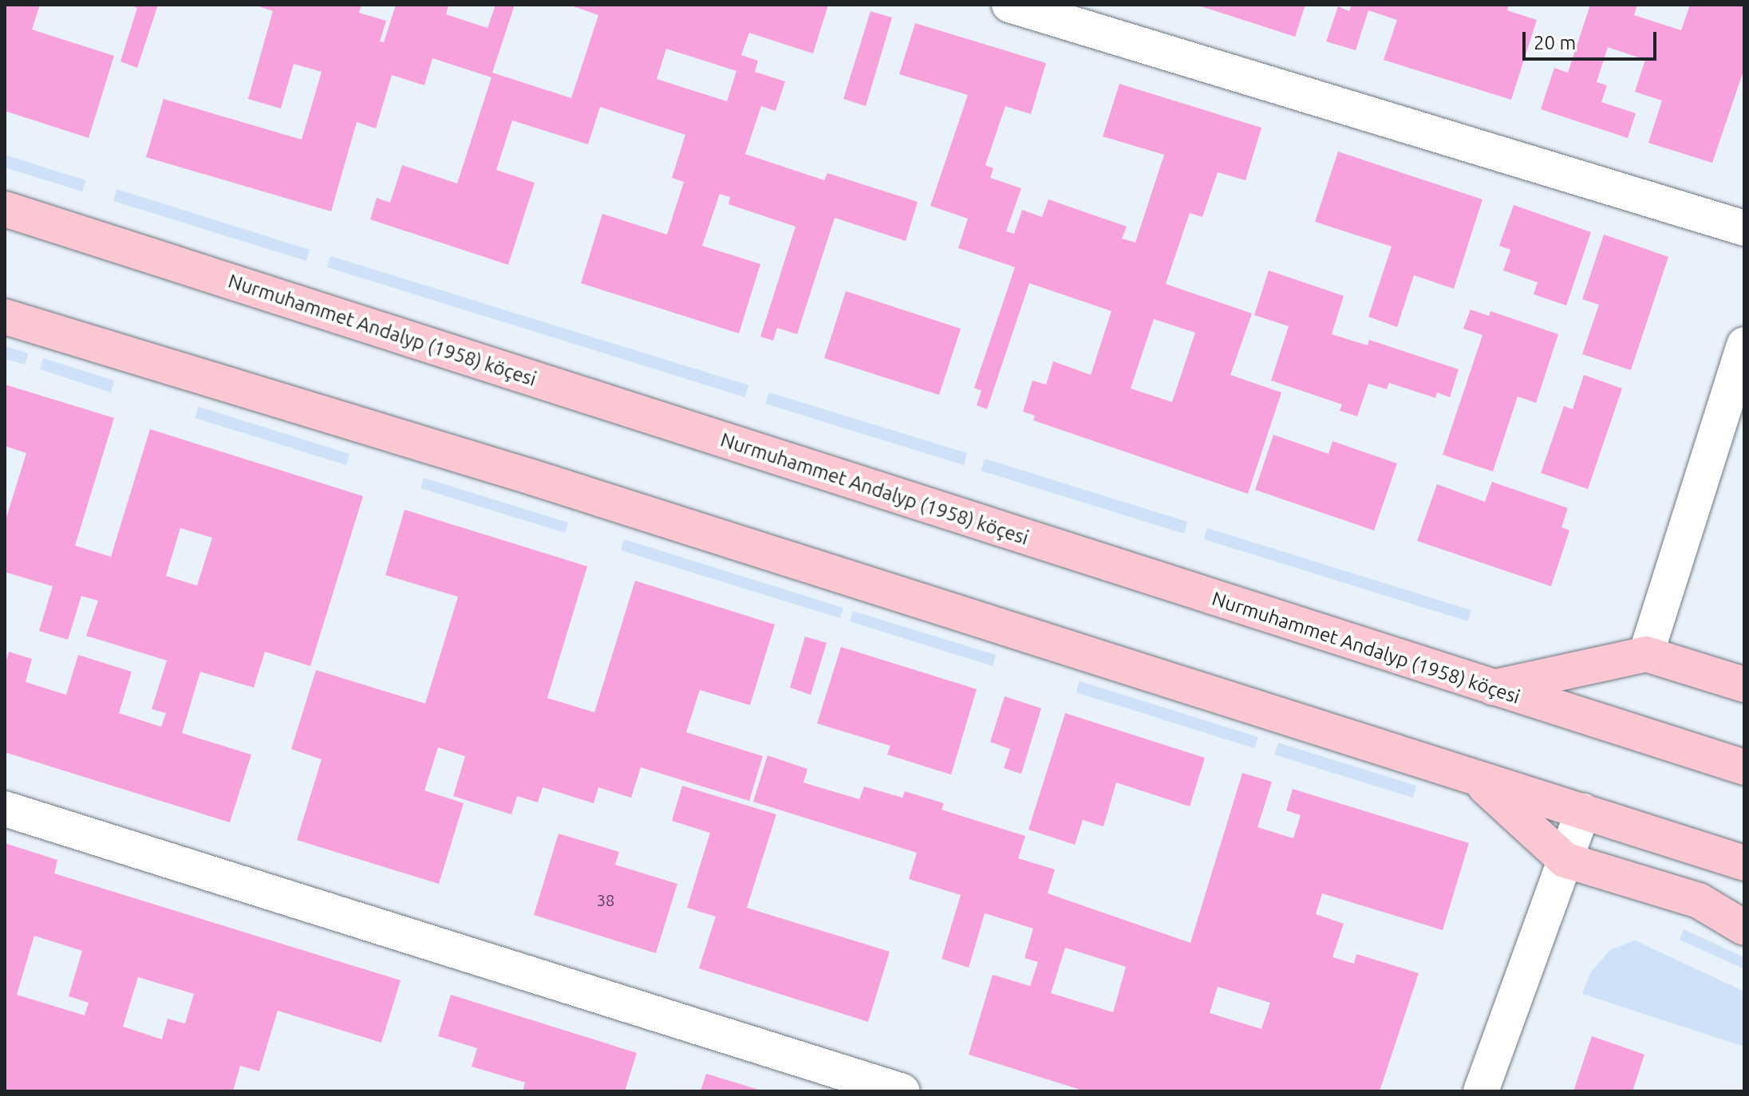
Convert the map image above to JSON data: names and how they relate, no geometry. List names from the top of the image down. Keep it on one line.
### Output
{"streets":{"main road":["Nurmuhammet Andalyp (1958) köçesi"]},"house_numbers":["38"],"scale_bar":"20 m"}
